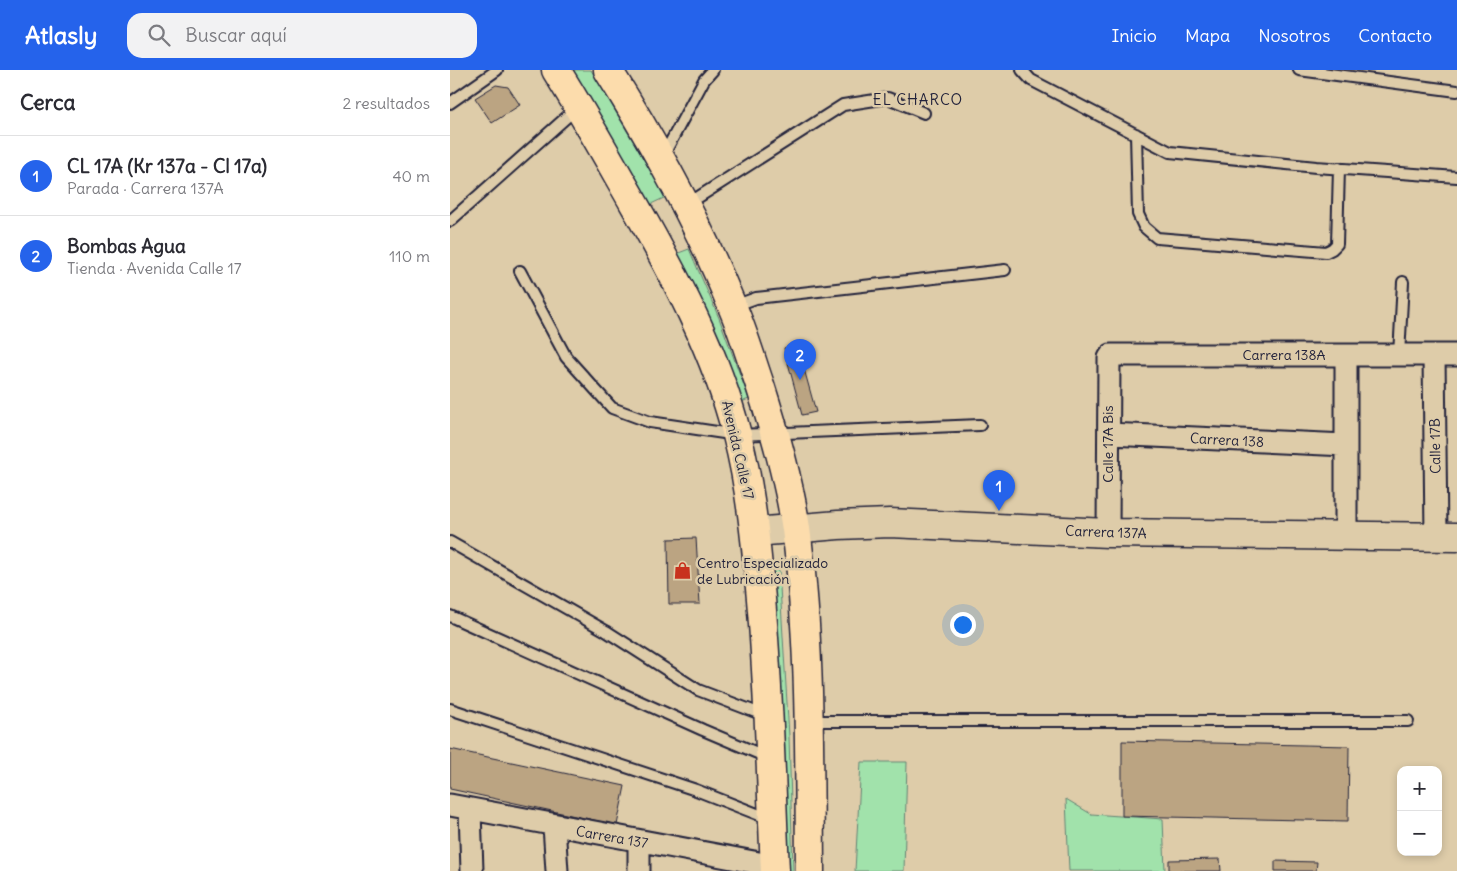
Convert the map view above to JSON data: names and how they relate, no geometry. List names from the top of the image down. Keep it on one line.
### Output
{"streets":{"main road":["Avenida Calle 17"],"street":["Carrera 138A","Carrera 138","Calle 17A Bis","Calle 17B","Carrera 137A","Carrera 137"]},"crossings":[["Carrera 138A","Calle 17A Bis"],["Carrera 138A","Calle 17B"],["Carrera 138","Calle 17A Bis"],["Calle 17A Bis","Carrera 137A"],["Calle 17B","Carrera 137A"],["Avenida Calle 17","Carrera 137A"],["Avenida Calle 17","Carrera 137"]],"districts":["EL CHARCO"],"places":{"shop":["Centro Especializado de Lubricación"]},"page":{"header":"Atlasly","search":"Buscar aquí","nav":["Inicio","Mapa","Nosotros","Contacto"],"heading":["Cerca","2 resultados"],"list":[{"mark":"1","name":"CL 17A (Kr 137a - Cl 17a)","note":"Parada · Carrera 137A","value":"40 m"},{"mark":"2","name":"Bombas Agua","note":"Tienda · Avenida Calle 17","value":"110 m"}],"pins":["2","1"],"map_buttons":["+","−"]}}
